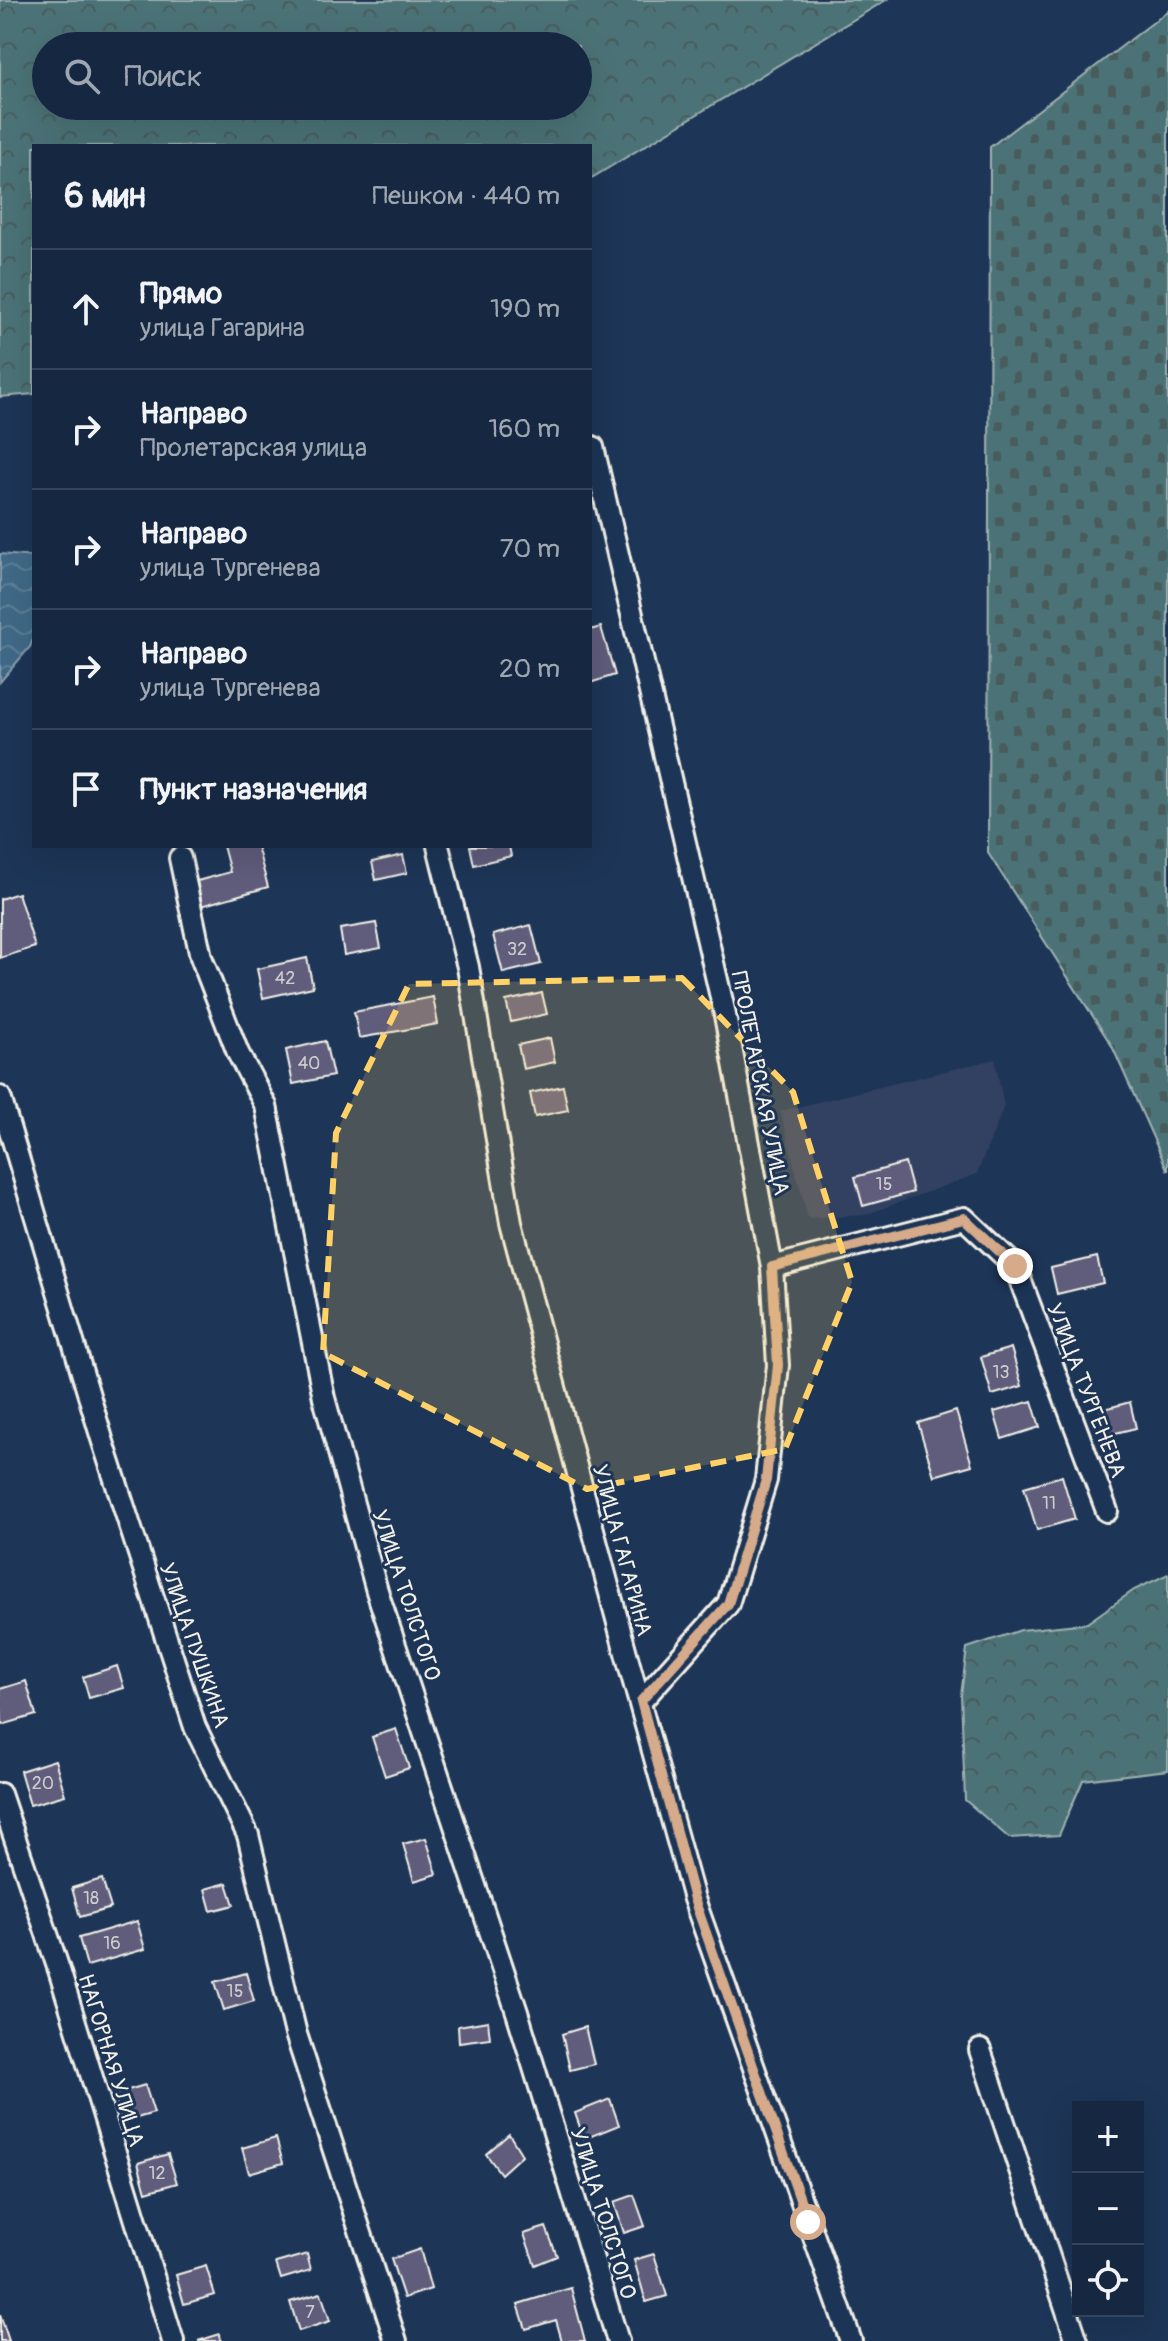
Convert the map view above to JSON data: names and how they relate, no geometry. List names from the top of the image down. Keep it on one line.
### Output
{"streets":{"street":["ПРОЛЕТАРСКАЯ УЛИЦА","УЛИЦА ТУРГЕНЕВА","УЛИЦА ГАГАРИНА","УЛИЦА ТОЛСТОГО","УЛИЦА ПУШКИНА","НАГОРНАЯ УЛИЦА"]},"crossings":[["ПРОЛЕТАРСКАЯ УЛИЦА","УЛИЦА ТУРГЕНЕВА"],["ПРОЛЕТАРСКАЯ УЛИЦА","УЛИЦА ГАГАРИНА"]],"house_numbers":["32","42","40","15","13","11","20","18","16","15","12","7"],"page":{"search":"Поиск","heading":["6 мин","Пешком · 440 m"],"list":[["Прямо","улица Гагарина","190 m"],["Направо","Пролетарская улица","160 m"],["Направо","улица Тургенева","70 m"],["Направо","улица Тургенева","20 m"],"Пункт назначения"],"map_buttons":["+","−"]}}
